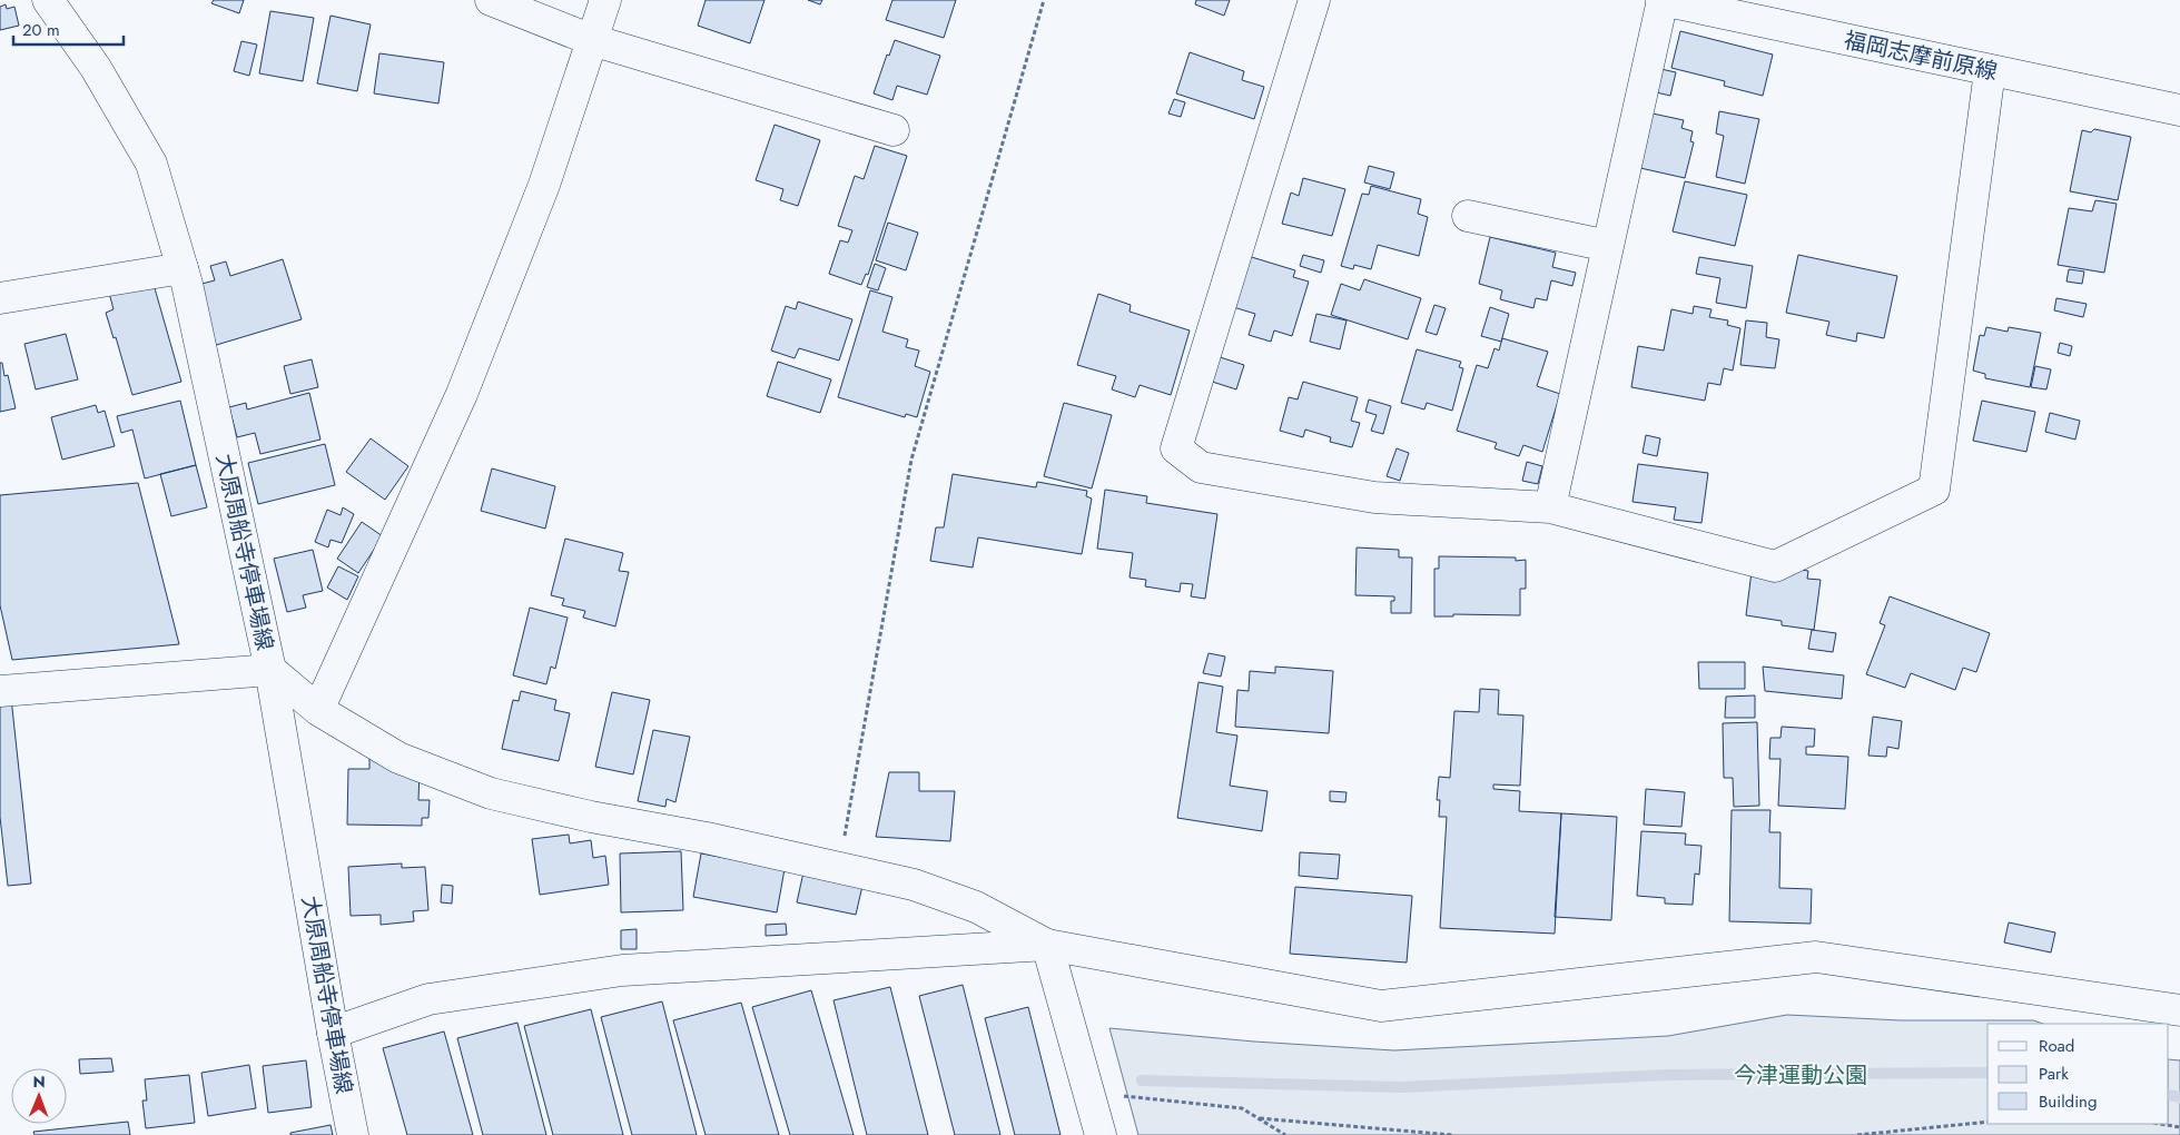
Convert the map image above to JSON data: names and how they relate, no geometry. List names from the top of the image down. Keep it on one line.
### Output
{"streets":{"street":["福岡志摩前原線","大原周船寺停車場線"]},"parks":["今津運動公園"],"legend":["Road","Park","Building"],"scale_bar":"20 m","north":"top"}
